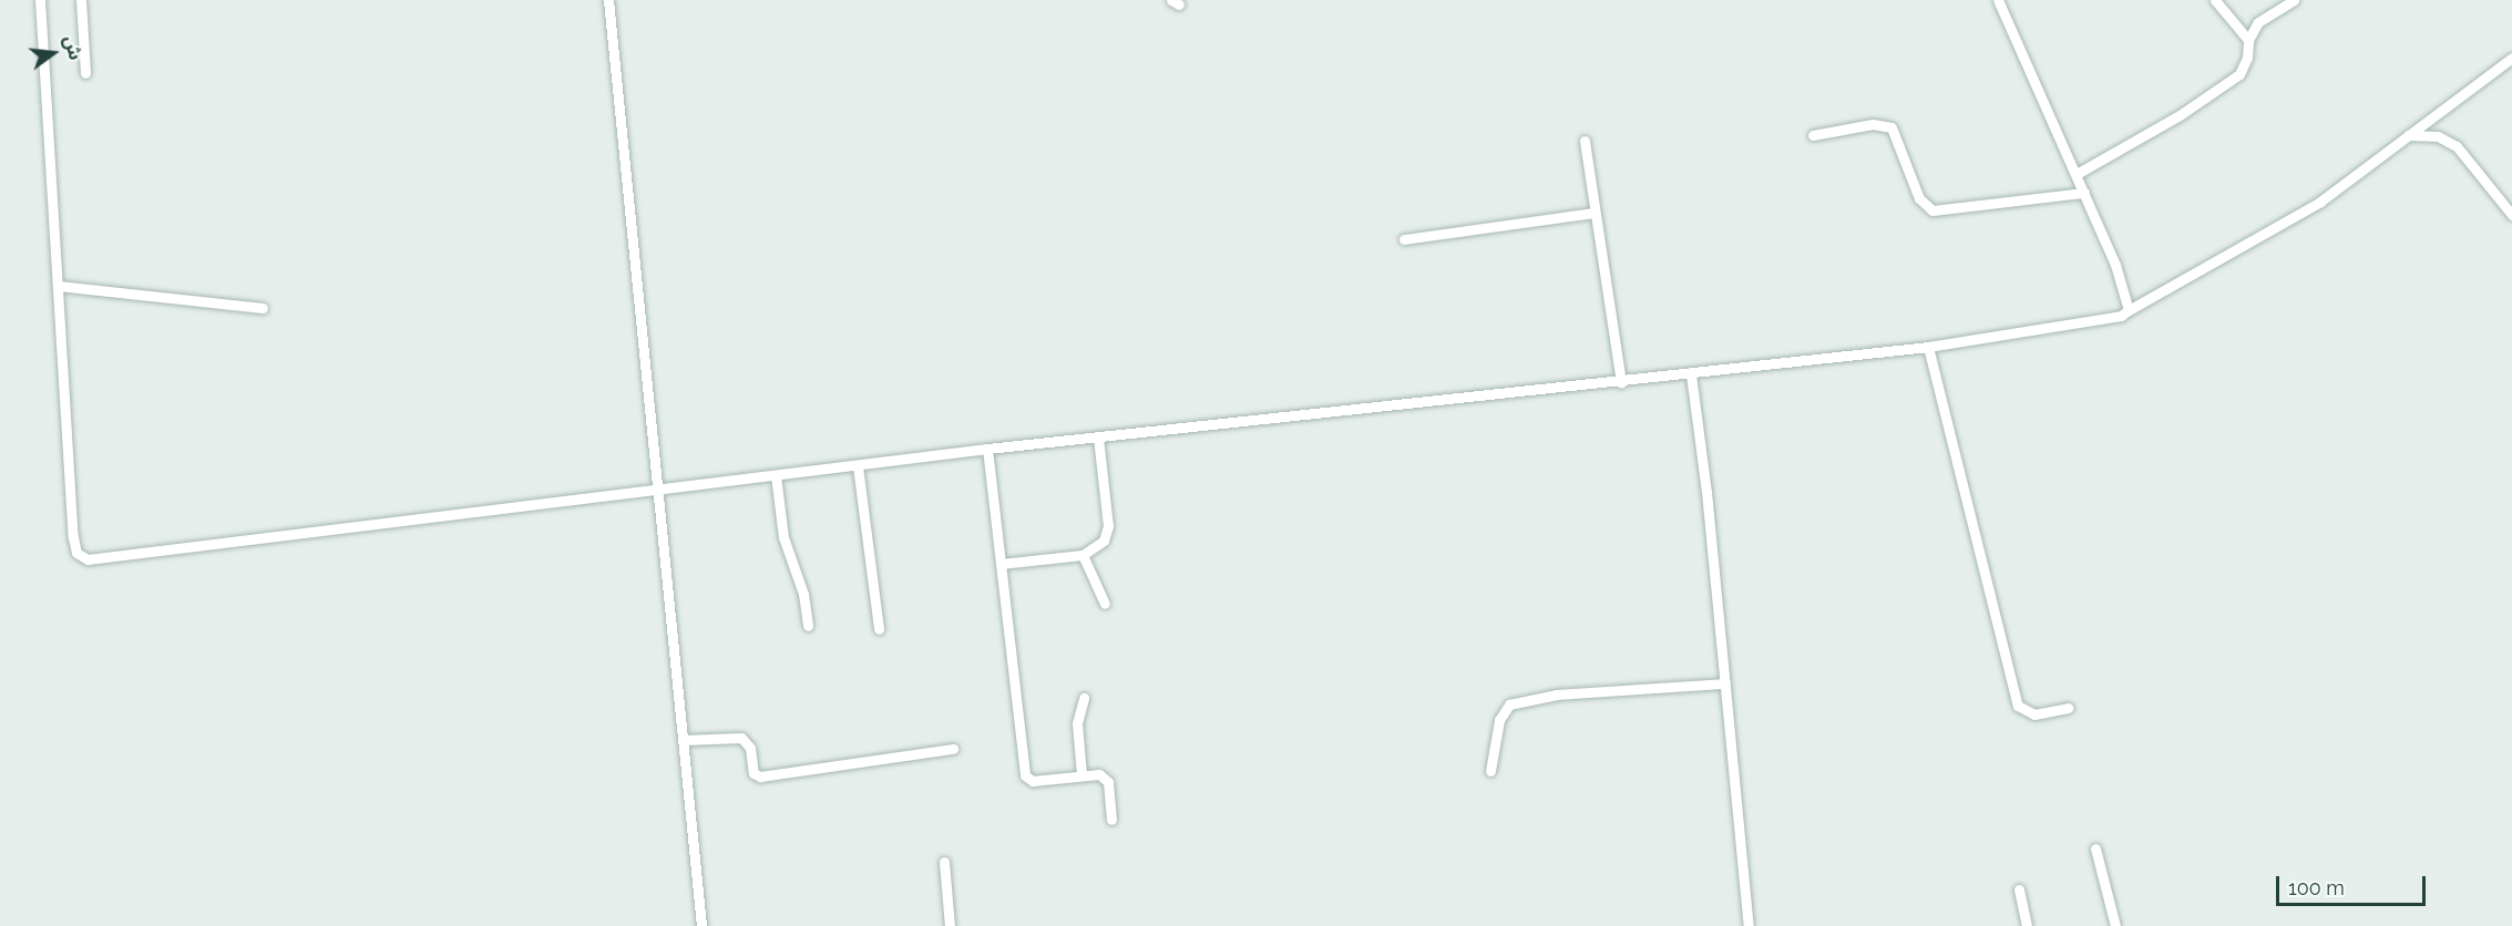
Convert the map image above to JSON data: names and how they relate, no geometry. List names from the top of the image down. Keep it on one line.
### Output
{"scale_bar":"100 m","north":"right"}
